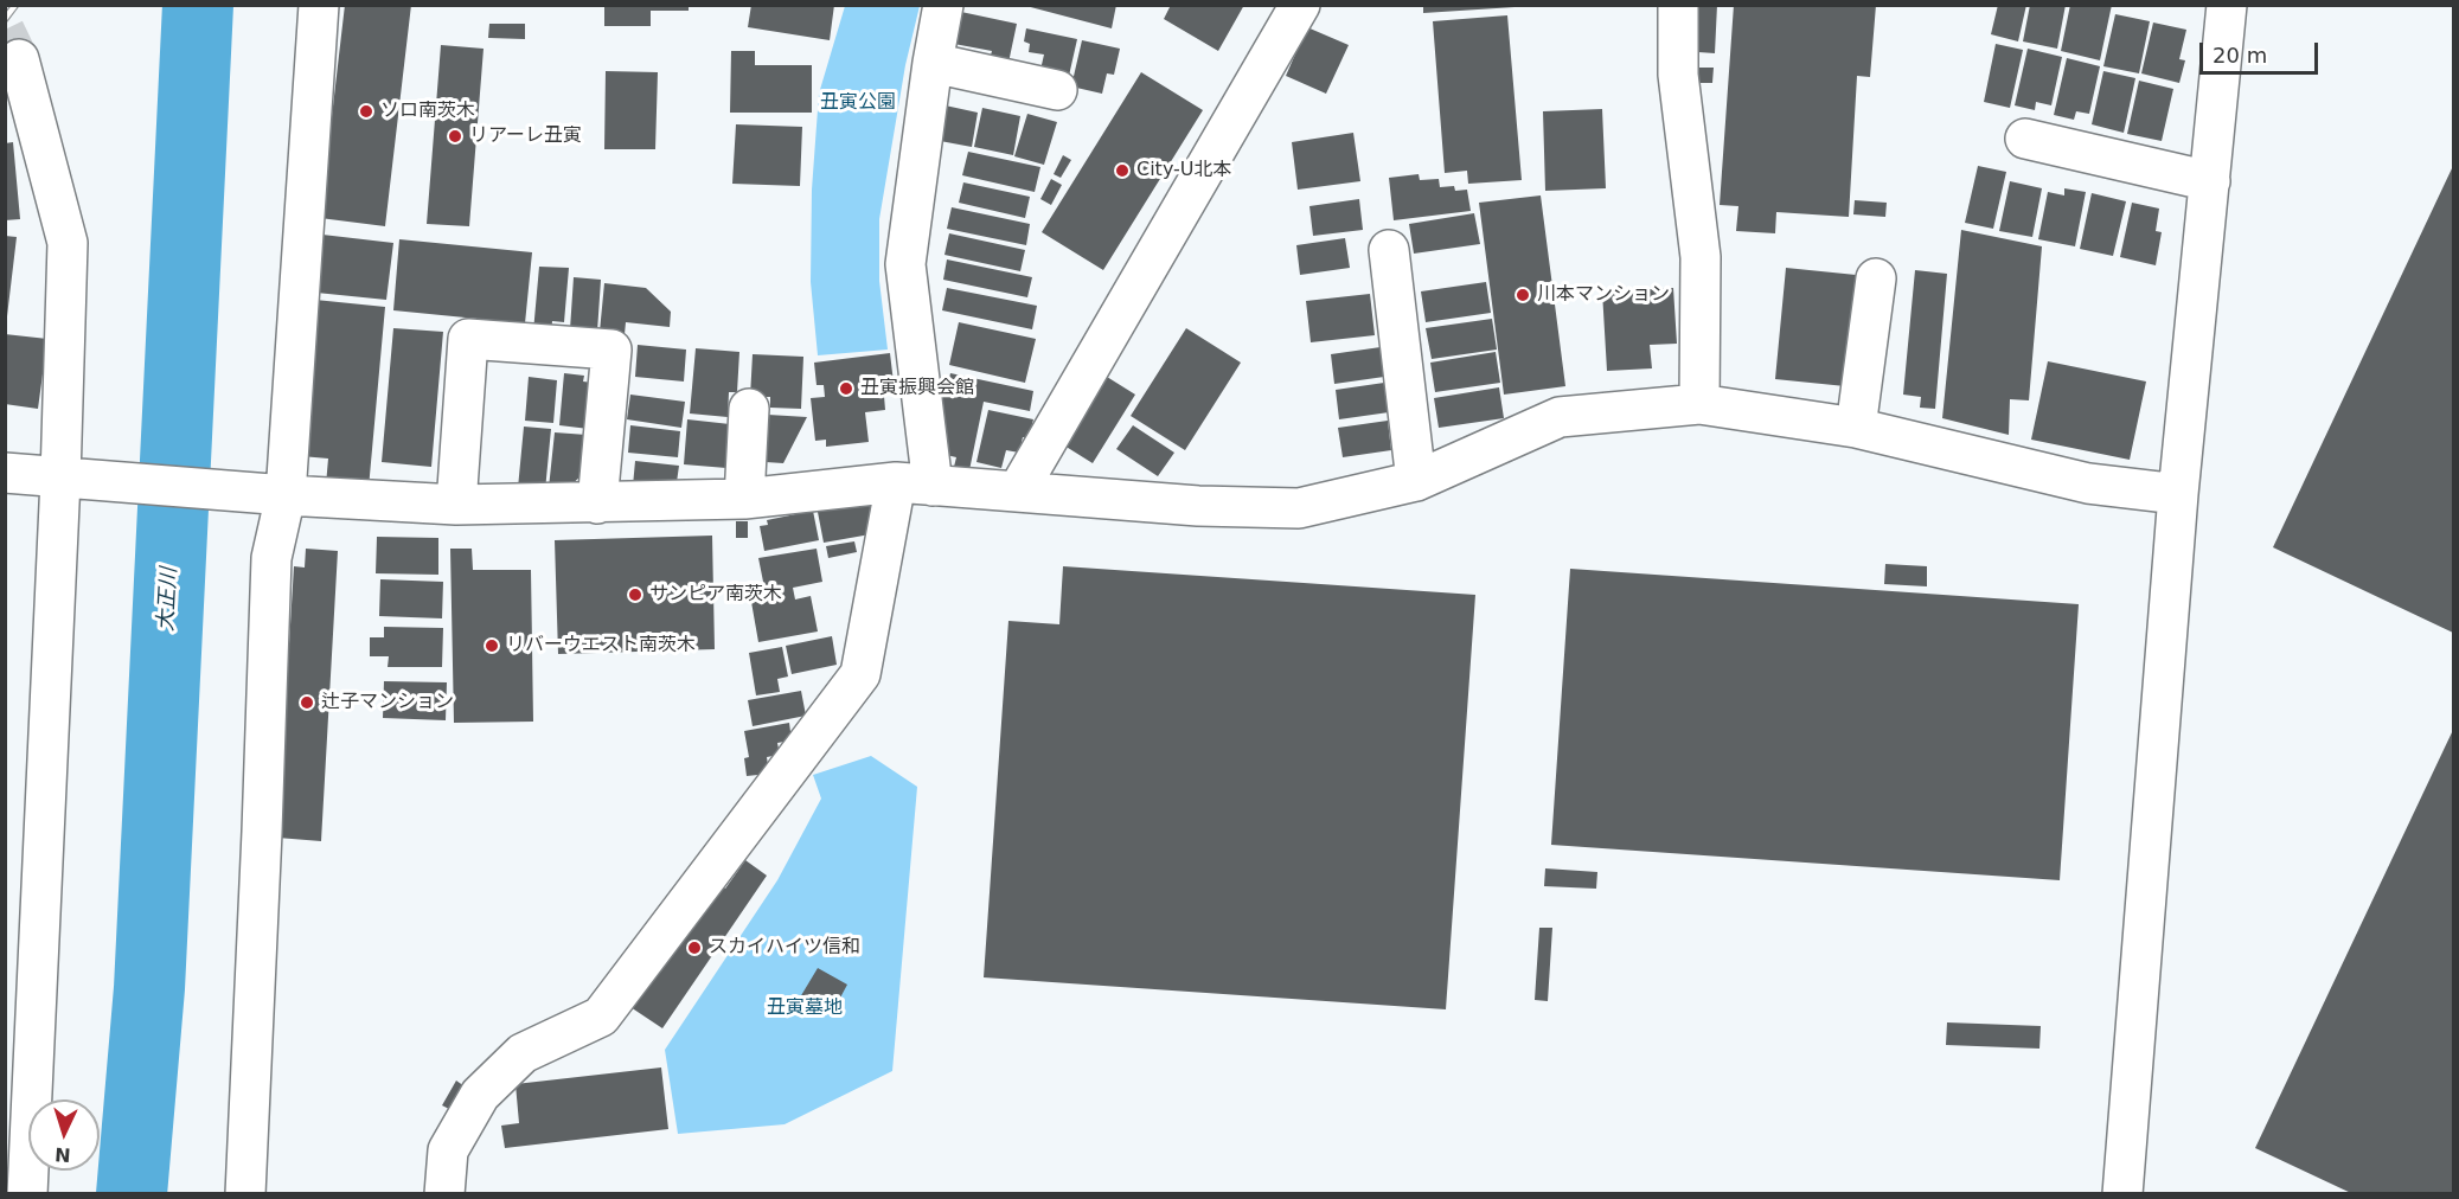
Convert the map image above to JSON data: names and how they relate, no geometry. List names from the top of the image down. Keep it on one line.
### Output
{"water":["大正川"],"parks":["丑寅公園","丑寅墓地"],"places":["ソロ南茨木","リアーレ丑寅","City-U北本","川本マンション","丑寅振興会館","サンピア南茨木","リバーウエスト南茨木","辻子マンション","スカイハイツ信和"],"scale_bar":"20 m","north":"bottom"}
